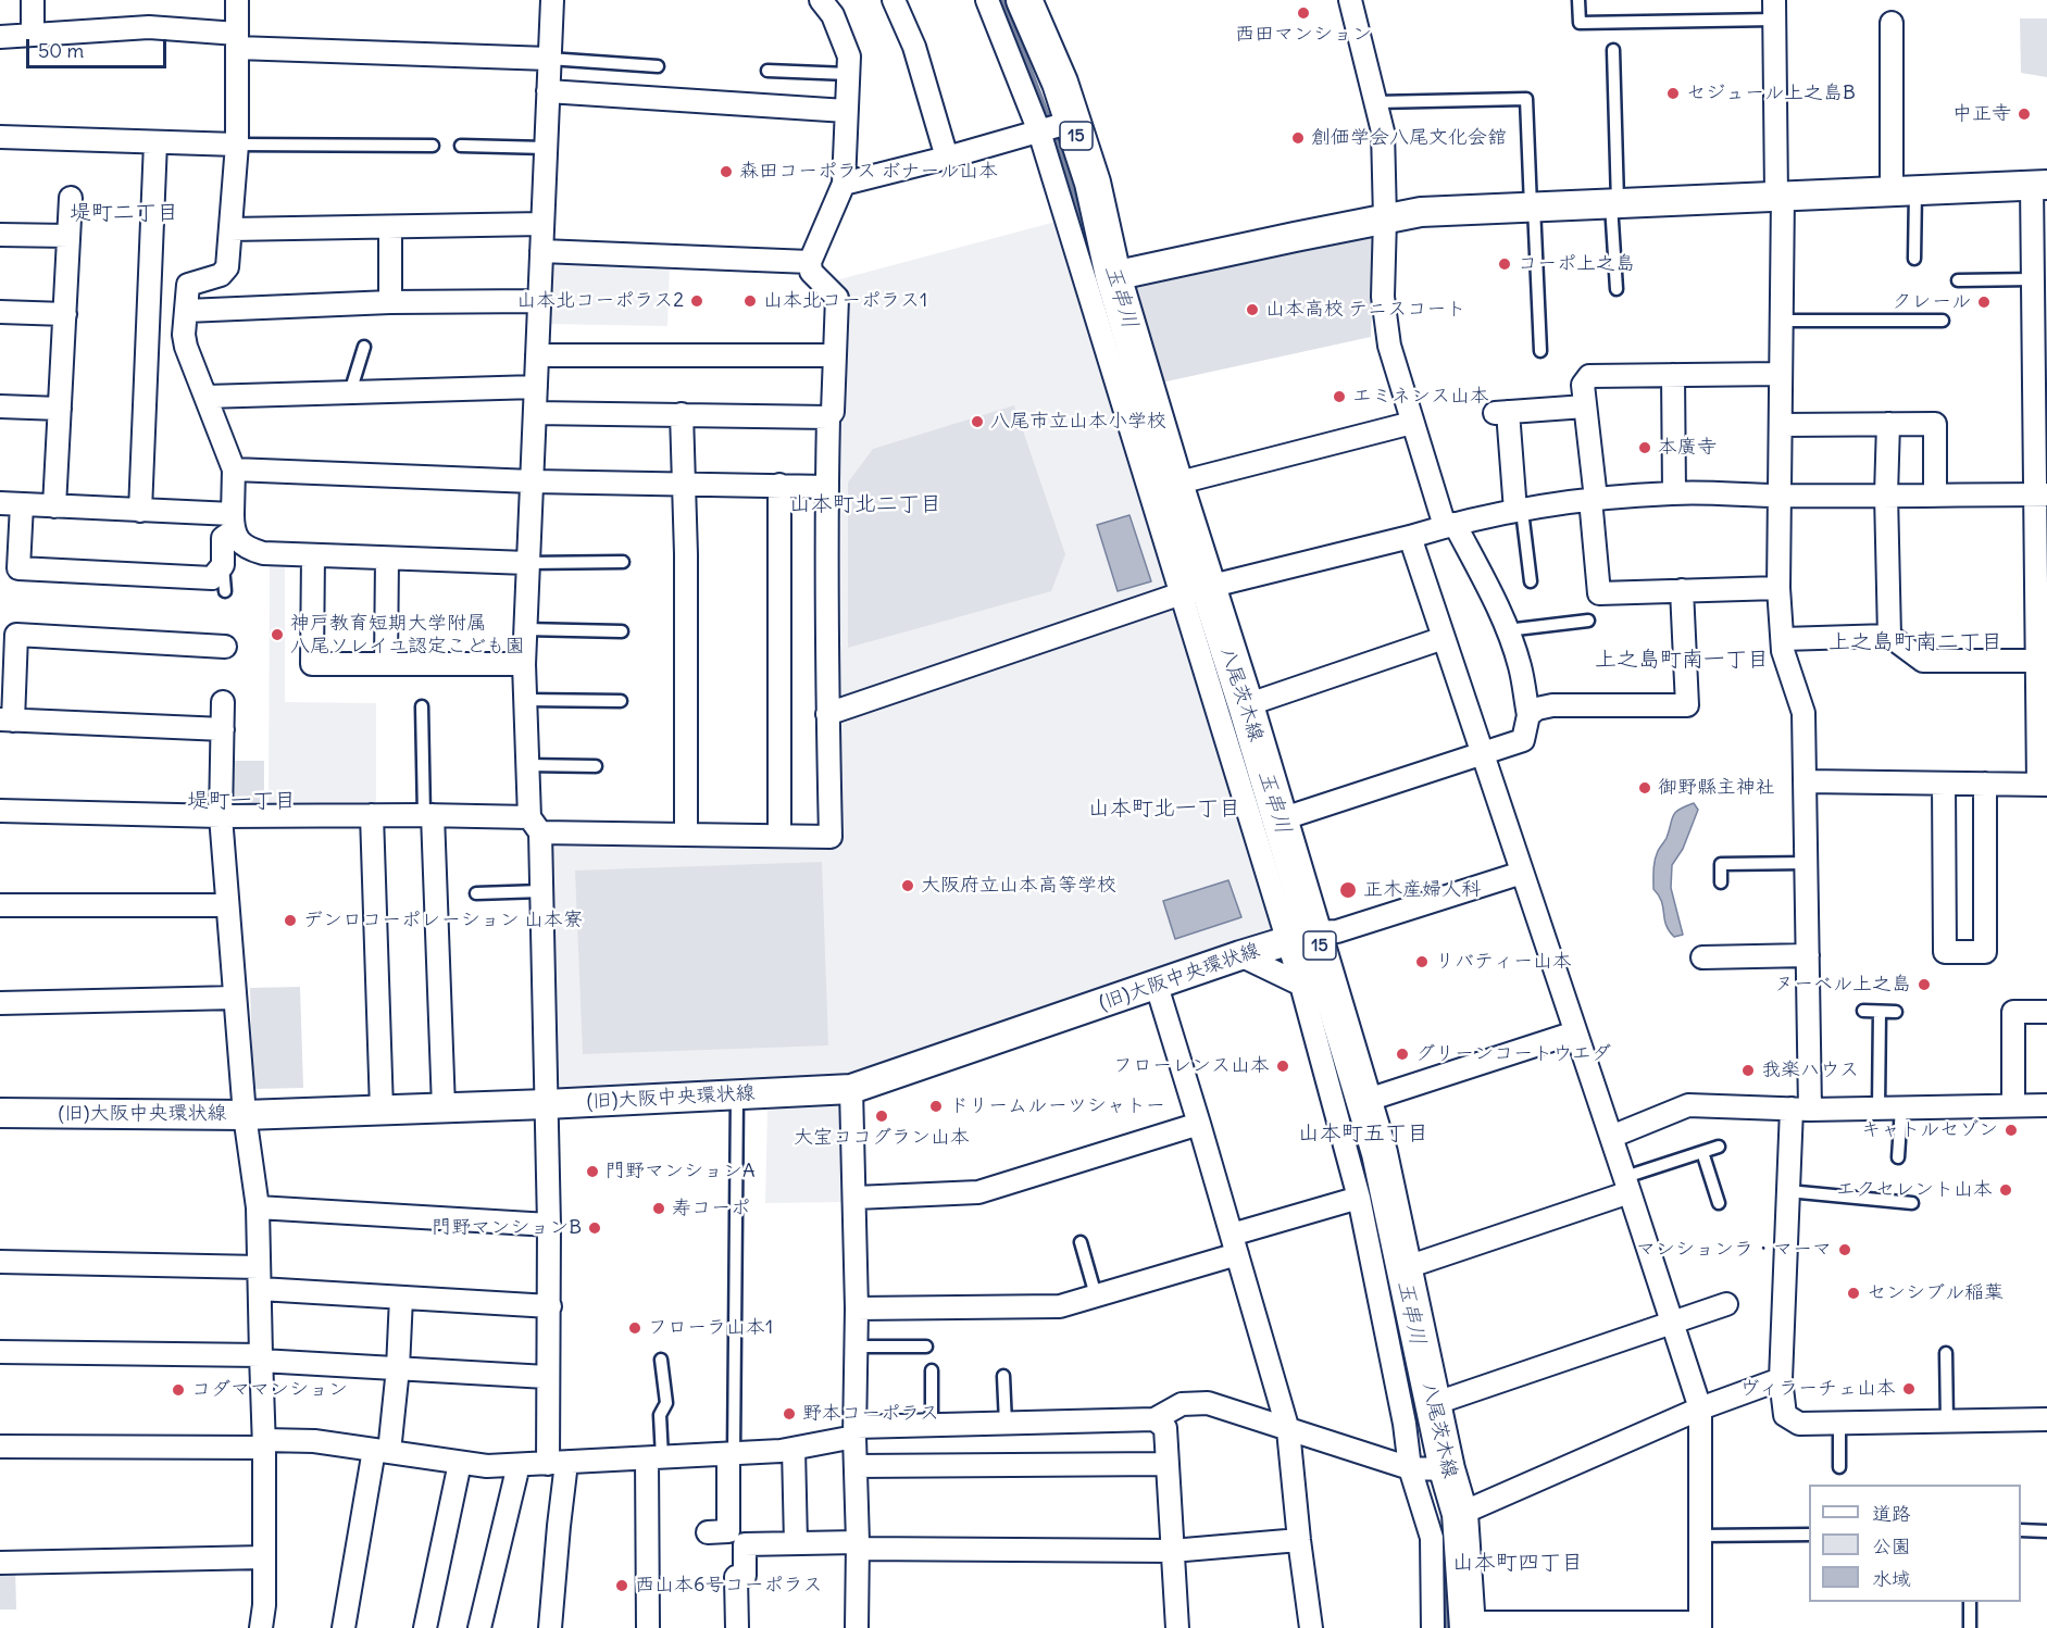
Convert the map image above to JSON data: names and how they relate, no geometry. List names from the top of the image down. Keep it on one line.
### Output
{"streets":{"main road":["15","八尾茨木線"],"street":["(旧)大阪中央環状線"]},"crossings":[["八尾茨木線","(旧)大阪中央環状線"]],"districts":["堤町二丁目","山本町北二丁目","上之島町南二丁目","上之島町南一丁目","堤町一丁目","山本町北一丁目","山本町五丁目","山本町四丁目"],"water":["玉串川"],"places":["西田マンション","セジュール上之島B","中正寺","創価学会八尾文化会舘","森田コーポラス ボナール山本","コーポ上之島","山本北コーポラス2","山本北コーポラス1","クレール","山本高校 テニスコート","エミネンス山本","八尾市立山本小学校","本廣寺","神戸教育短期大学附属 八尾ソレイユ認定こども園","御野縣主神社","大阪府立山本高等学校","正木産婦人科","デンロコーポレーション 山本寮","リバティー山本","ヌーベル上之島","グリーンコートウエダ","フローレンス山本","我楽ハウス","ドリームルーツシャトー","大宝ココグラン山本","キャトルセゾン","門野マンションA","エクセレント山本","寿コーポ","門野マンションB","マンションラ・マーマ","センシブル稲葉","フローラ山本1","ヴィラーチェ山本","コダママンション","野本コーポラス","西山本6号コーポラス"],"legend":["道路","公園","水域"],"scale_bar":"50 m"}
